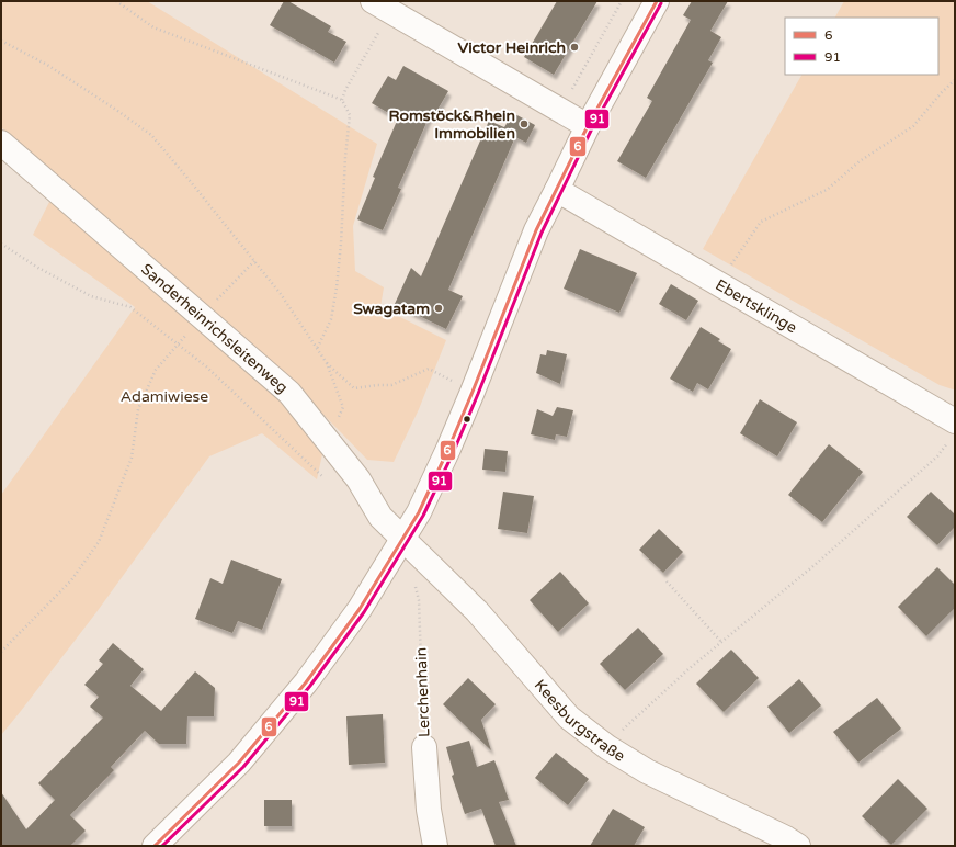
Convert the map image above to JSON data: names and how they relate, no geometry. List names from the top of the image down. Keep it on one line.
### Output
{"streets":{"street":["Ebertsklinge","Sanderheinrichsleitenweg","Lerchenhain","Keesburgstraße"]},"crossings":[["Sanderheinrichsleitenweg","Keesburgstraße"]],"parks":["Adamiwiese"],"places":["Victor Heinrich","Romstöck&Rhein Immobilien","Swagatam"],"lines":["transit line 6","transit line 91"],"legend":["6","91"]}
